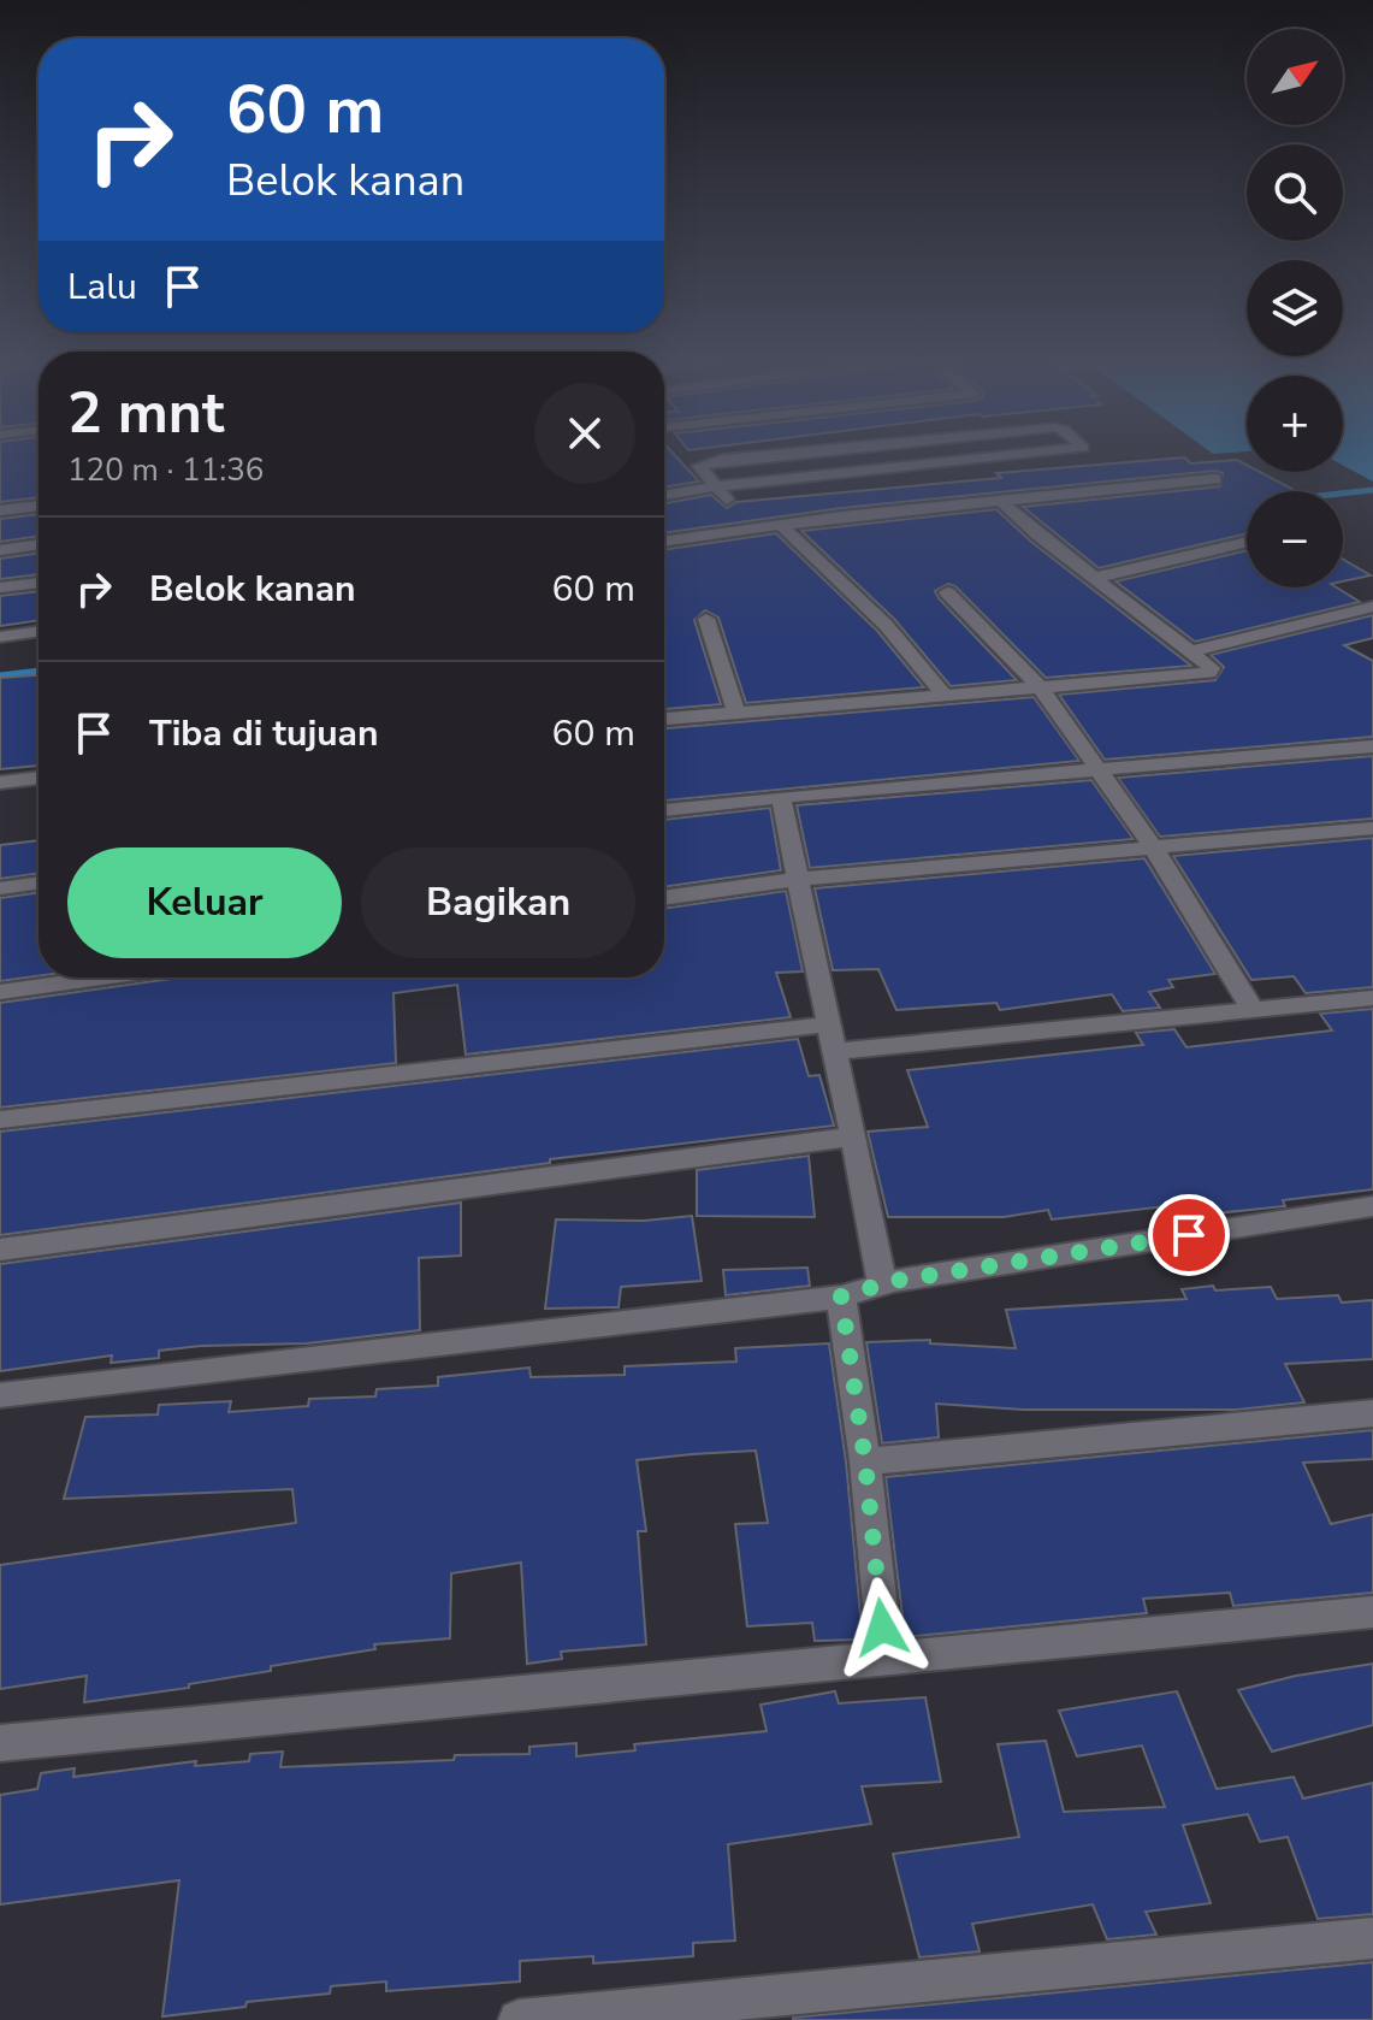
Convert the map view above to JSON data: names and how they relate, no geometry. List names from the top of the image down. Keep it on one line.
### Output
{"north":"top right","page":{"map_buttons":["+","−"],"turn":["60 m","Belok kanan"],"then":"Lalu","heading":["2 mnt","120 m · 11:36"],"list":[{"name":"Belok kanan","value":"60 m"},{"name":"Tiba di tujuan","value":"60 m"}],"buttons":["Keluar","Bagikan"]}}
